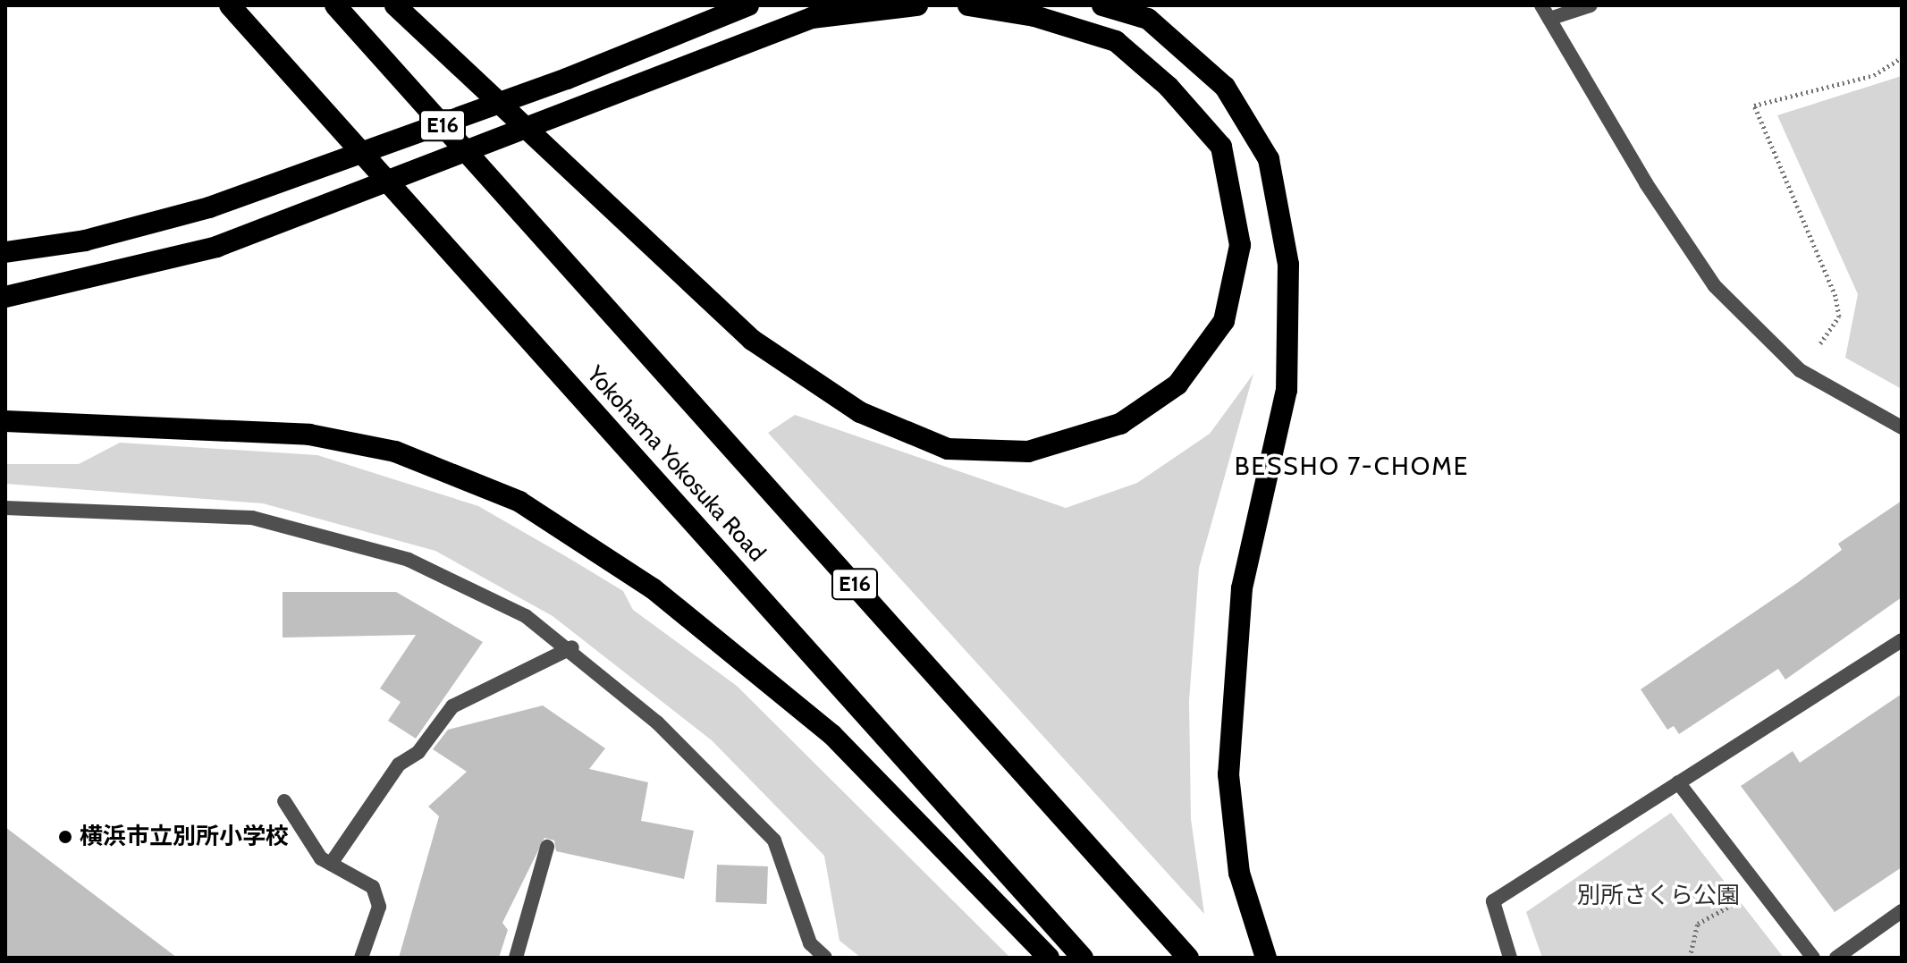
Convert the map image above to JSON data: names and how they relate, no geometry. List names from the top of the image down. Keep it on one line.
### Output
{"streets":{"highway":["E16","Yokohama Yokosuka Road"]},"districts":["BESSHO 7-CHOME"],"parks":["別所さくら公園"],"places":["横浜市立別所小学校"]}
